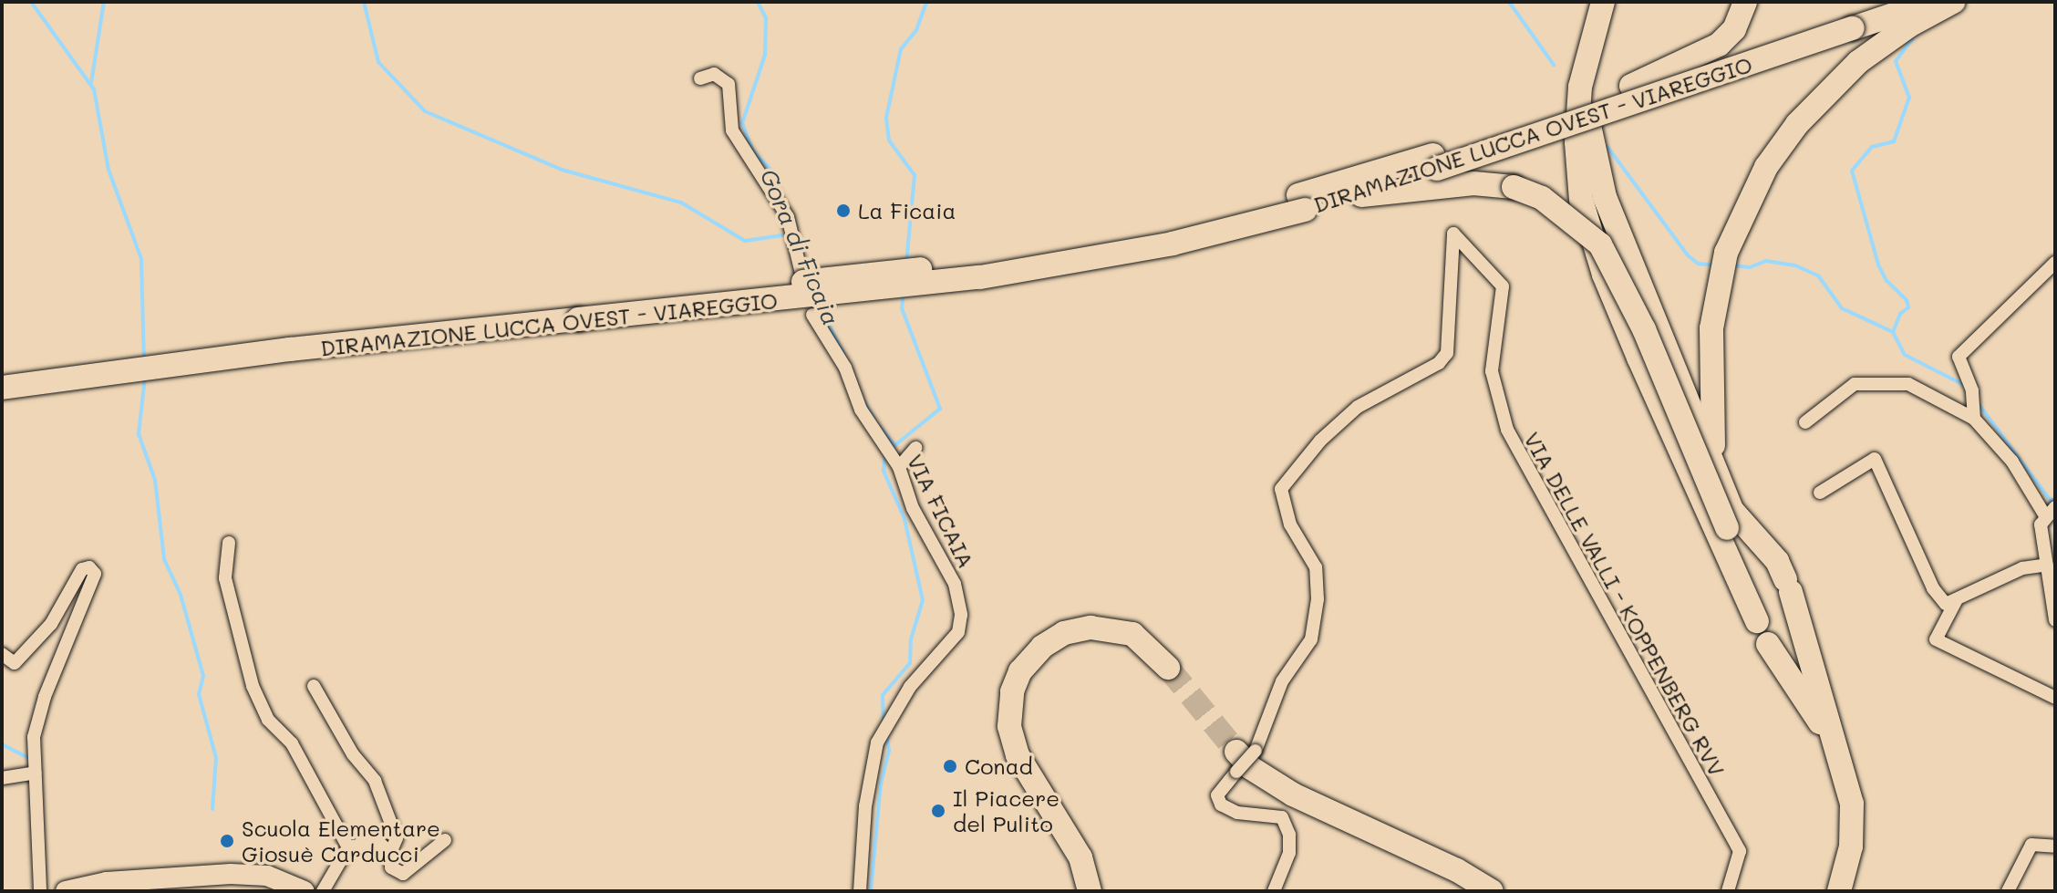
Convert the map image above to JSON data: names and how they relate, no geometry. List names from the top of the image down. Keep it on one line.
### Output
{"streets":{"highway":["DIRAMAZIONE LUCCA OVEST - VIAREGGIO"],"street":["VIA FICAIA","VIA DELLE VALLI - KOPPENBERG RVV"]},"water":["Gora di Ficaia"],"places":["La Ficaia","Conad","Il Piacere del Pulito","Scuola Elementare Giosuè Carducci"]}
